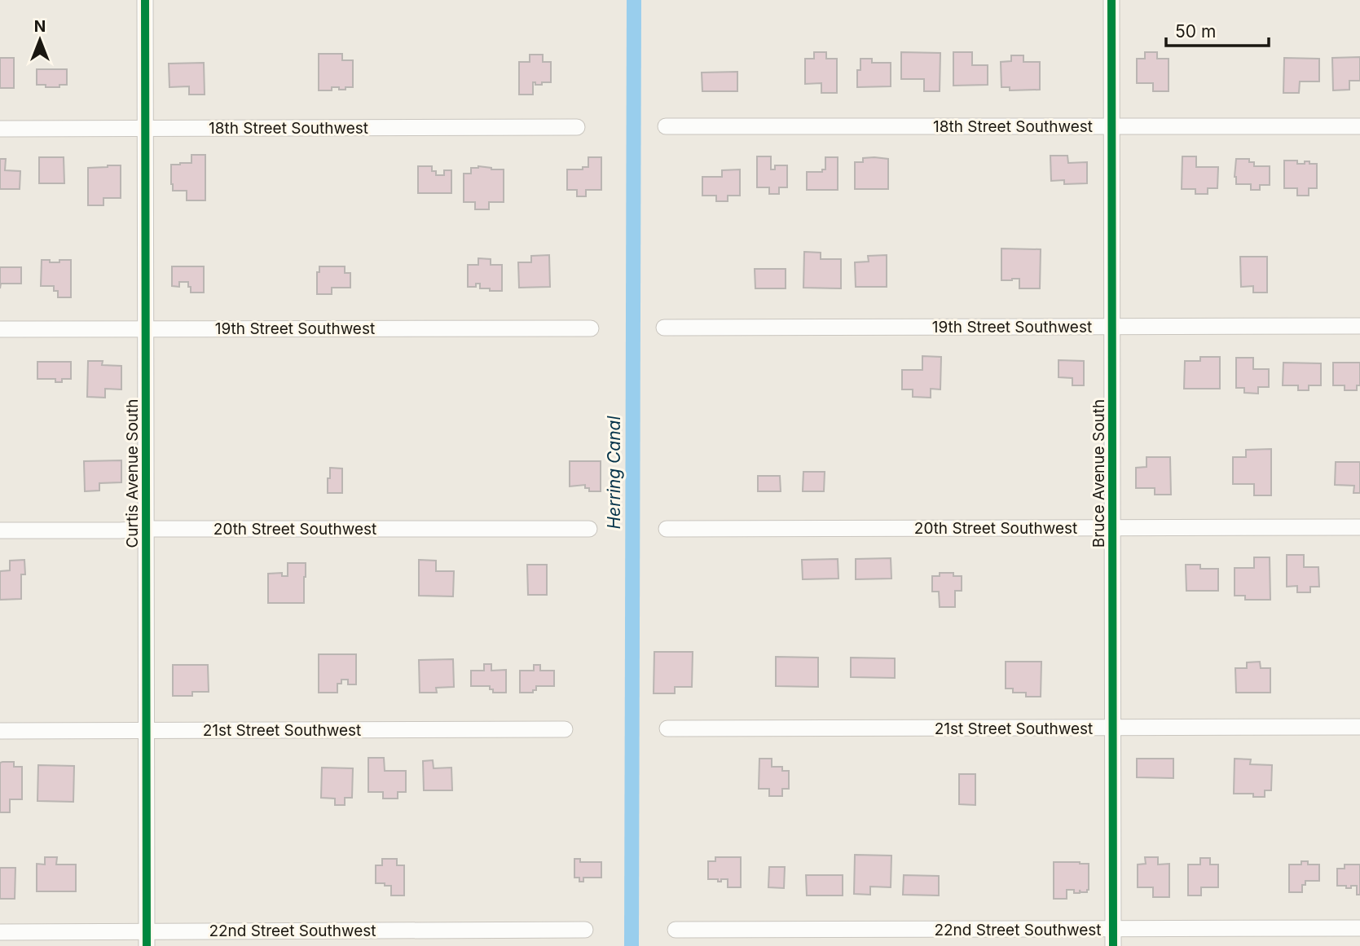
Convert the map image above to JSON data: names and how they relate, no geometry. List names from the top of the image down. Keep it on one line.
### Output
{"streets":{"street":["18th Street Southwest","19th Street Southwest","Curtis Avenue South","Bruce Avenue South","20th Street Southwest","21st Street Southwest","22nd Street Southwest"]},"crossings":[["18th Street Southwest","Curtis Avenue South"],["18th Street Southwest","Bruce Avenue South"],["19th Street Southwest","Curtis Avenue South"],["19th Street Southwest","Bruce Avenue South"],["Curtis Avenue South","20th Street Southwest"],["Curtis Avenue South","21st Street Southwest"],["Curtis Avenue South","22nd Street Southwest"],["Bruce Avenue South","20th Street Southwest"],["Bruce Avenue South","21st Street Southwest"],["Bruce Avenue South","22nd Street Southwest"]],"water":["Herring Canal"],"scale_bar":"50 m","north":"top"}
